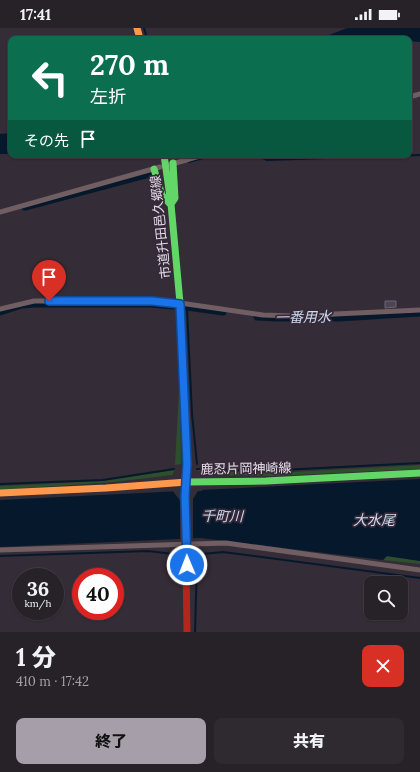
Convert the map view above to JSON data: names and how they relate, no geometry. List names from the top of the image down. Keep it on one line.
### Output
{"streets":{"street":["市道升田邑久郷線","鹿忍片岡神崎線"]},"crossings":[["市道升田邑久郷線","鹿忍片岡神崎線"]],"water":["一番用水","千町川","大水尾"],"page":{"status":"17:41","turn":["270 m","左折"],"then":"その先","speed":"36 km/h","limit":"40","heading":["1 分","410 m · 17:42"],"buttons":["終了","共有"]}}
